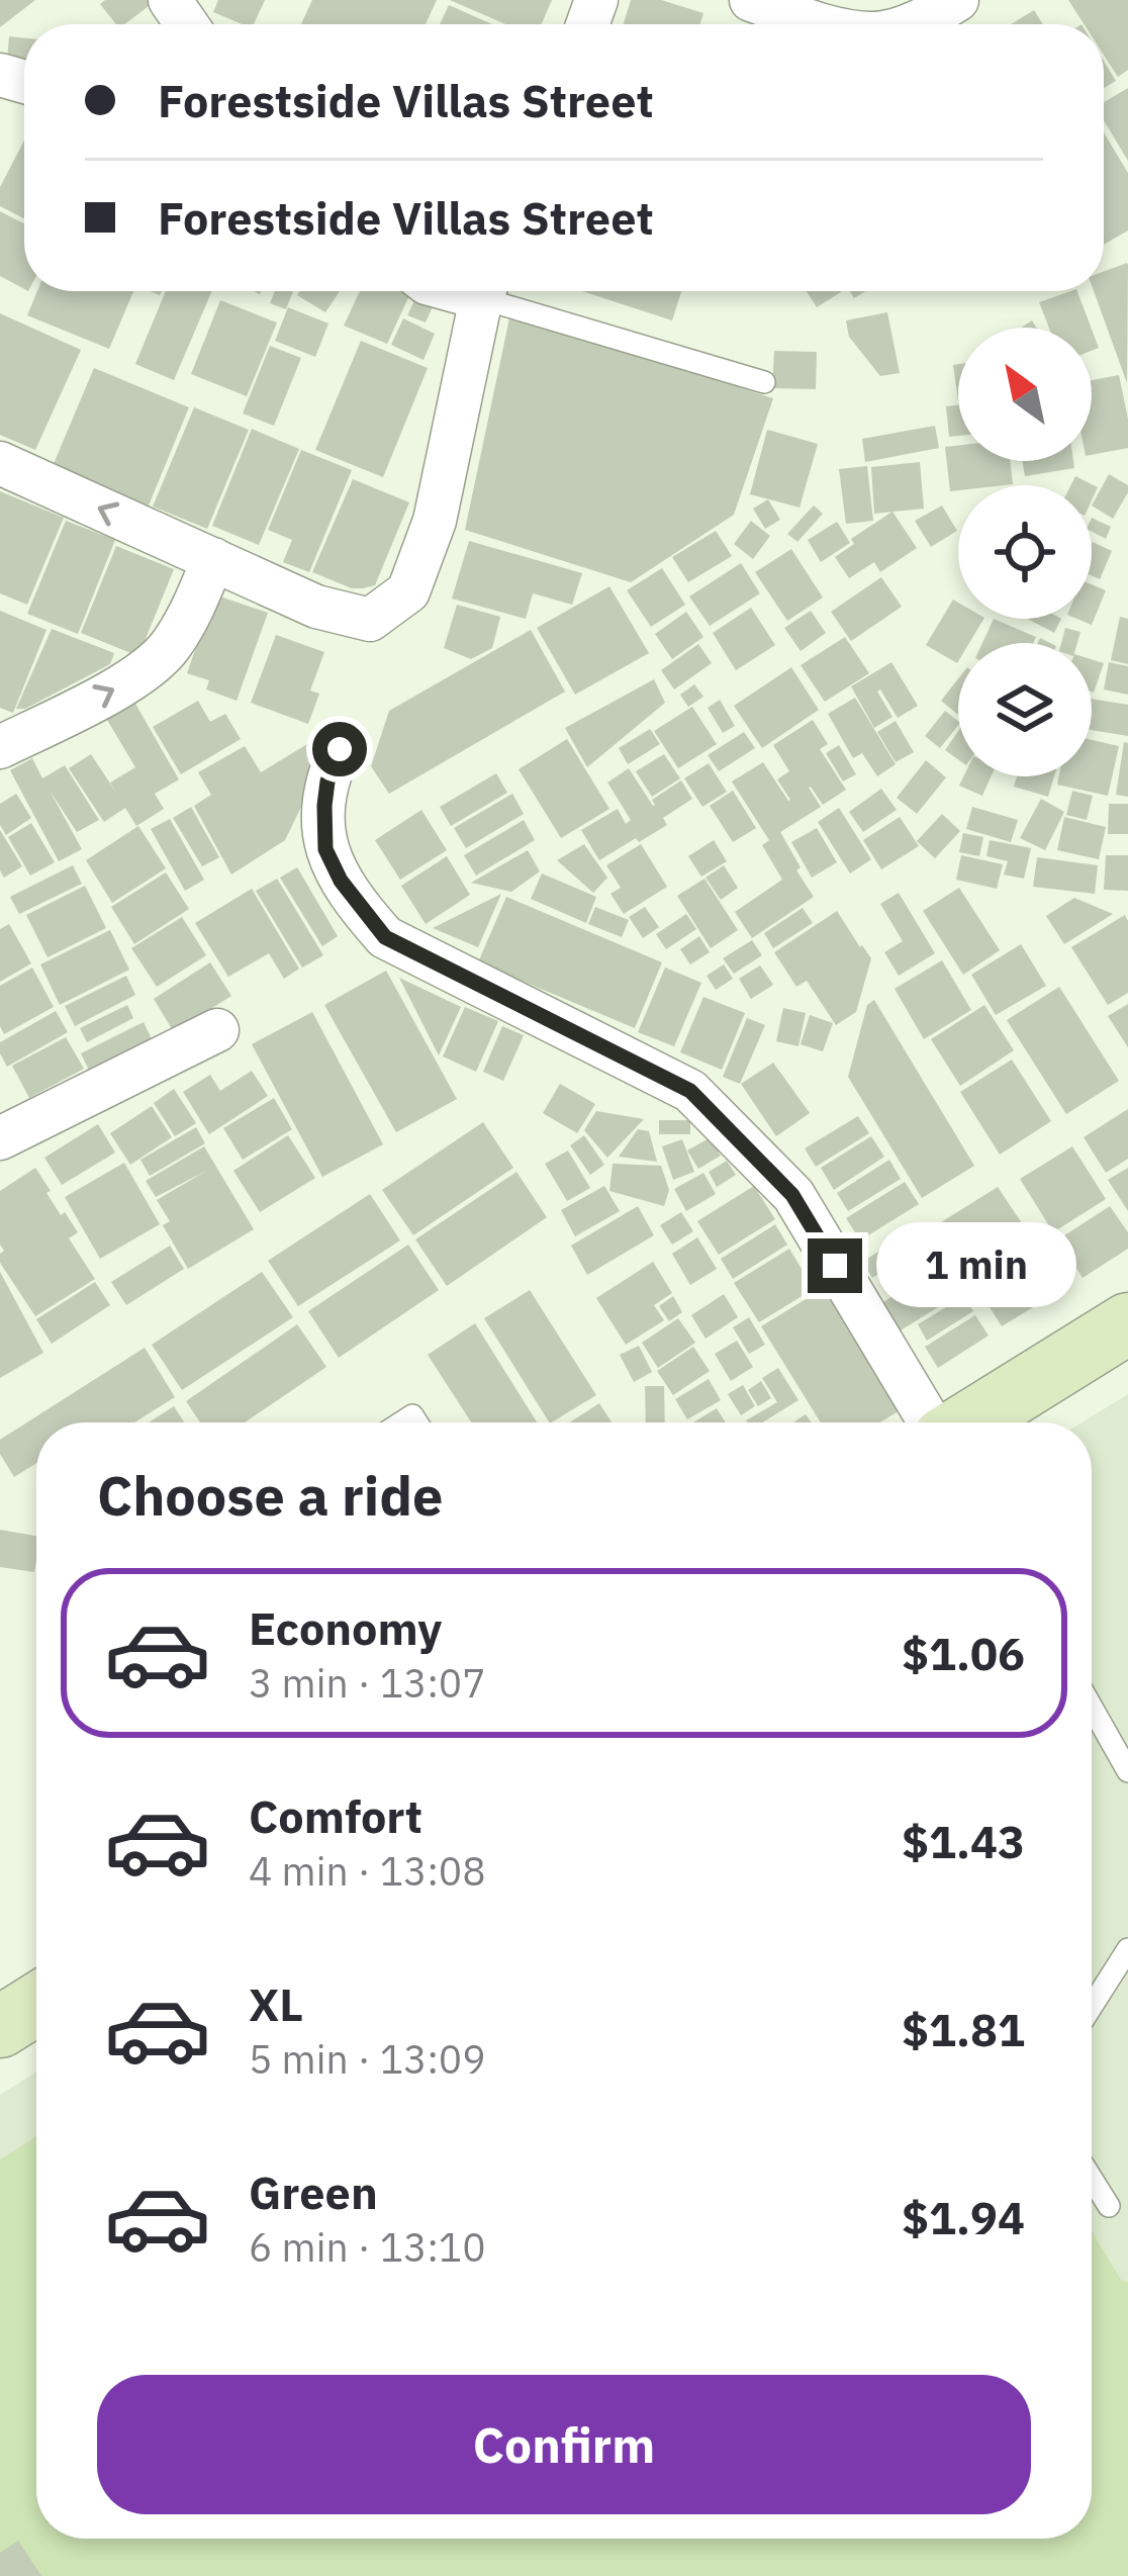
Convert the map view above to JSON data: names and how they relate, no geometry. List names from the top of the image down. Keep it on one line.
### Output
{"north":"top left","page":{"banner":["Forestside Villas Street","Forestside Villas Street"],"bubble":"1 min","heading":"Choose a ride","list":[{"name":"Economy","note":"3 min · 13:07","value":"$1.06"},{"name":"Comfort","note":"4 min · 13:08","value":"$1.43"},{"name":"XL","note":"5 min · 13:09","value":"$1.81"},{"name":"Green","note":"6 min · 13:10","value":"$1.94"}],"buttons":"Confirm"}}
